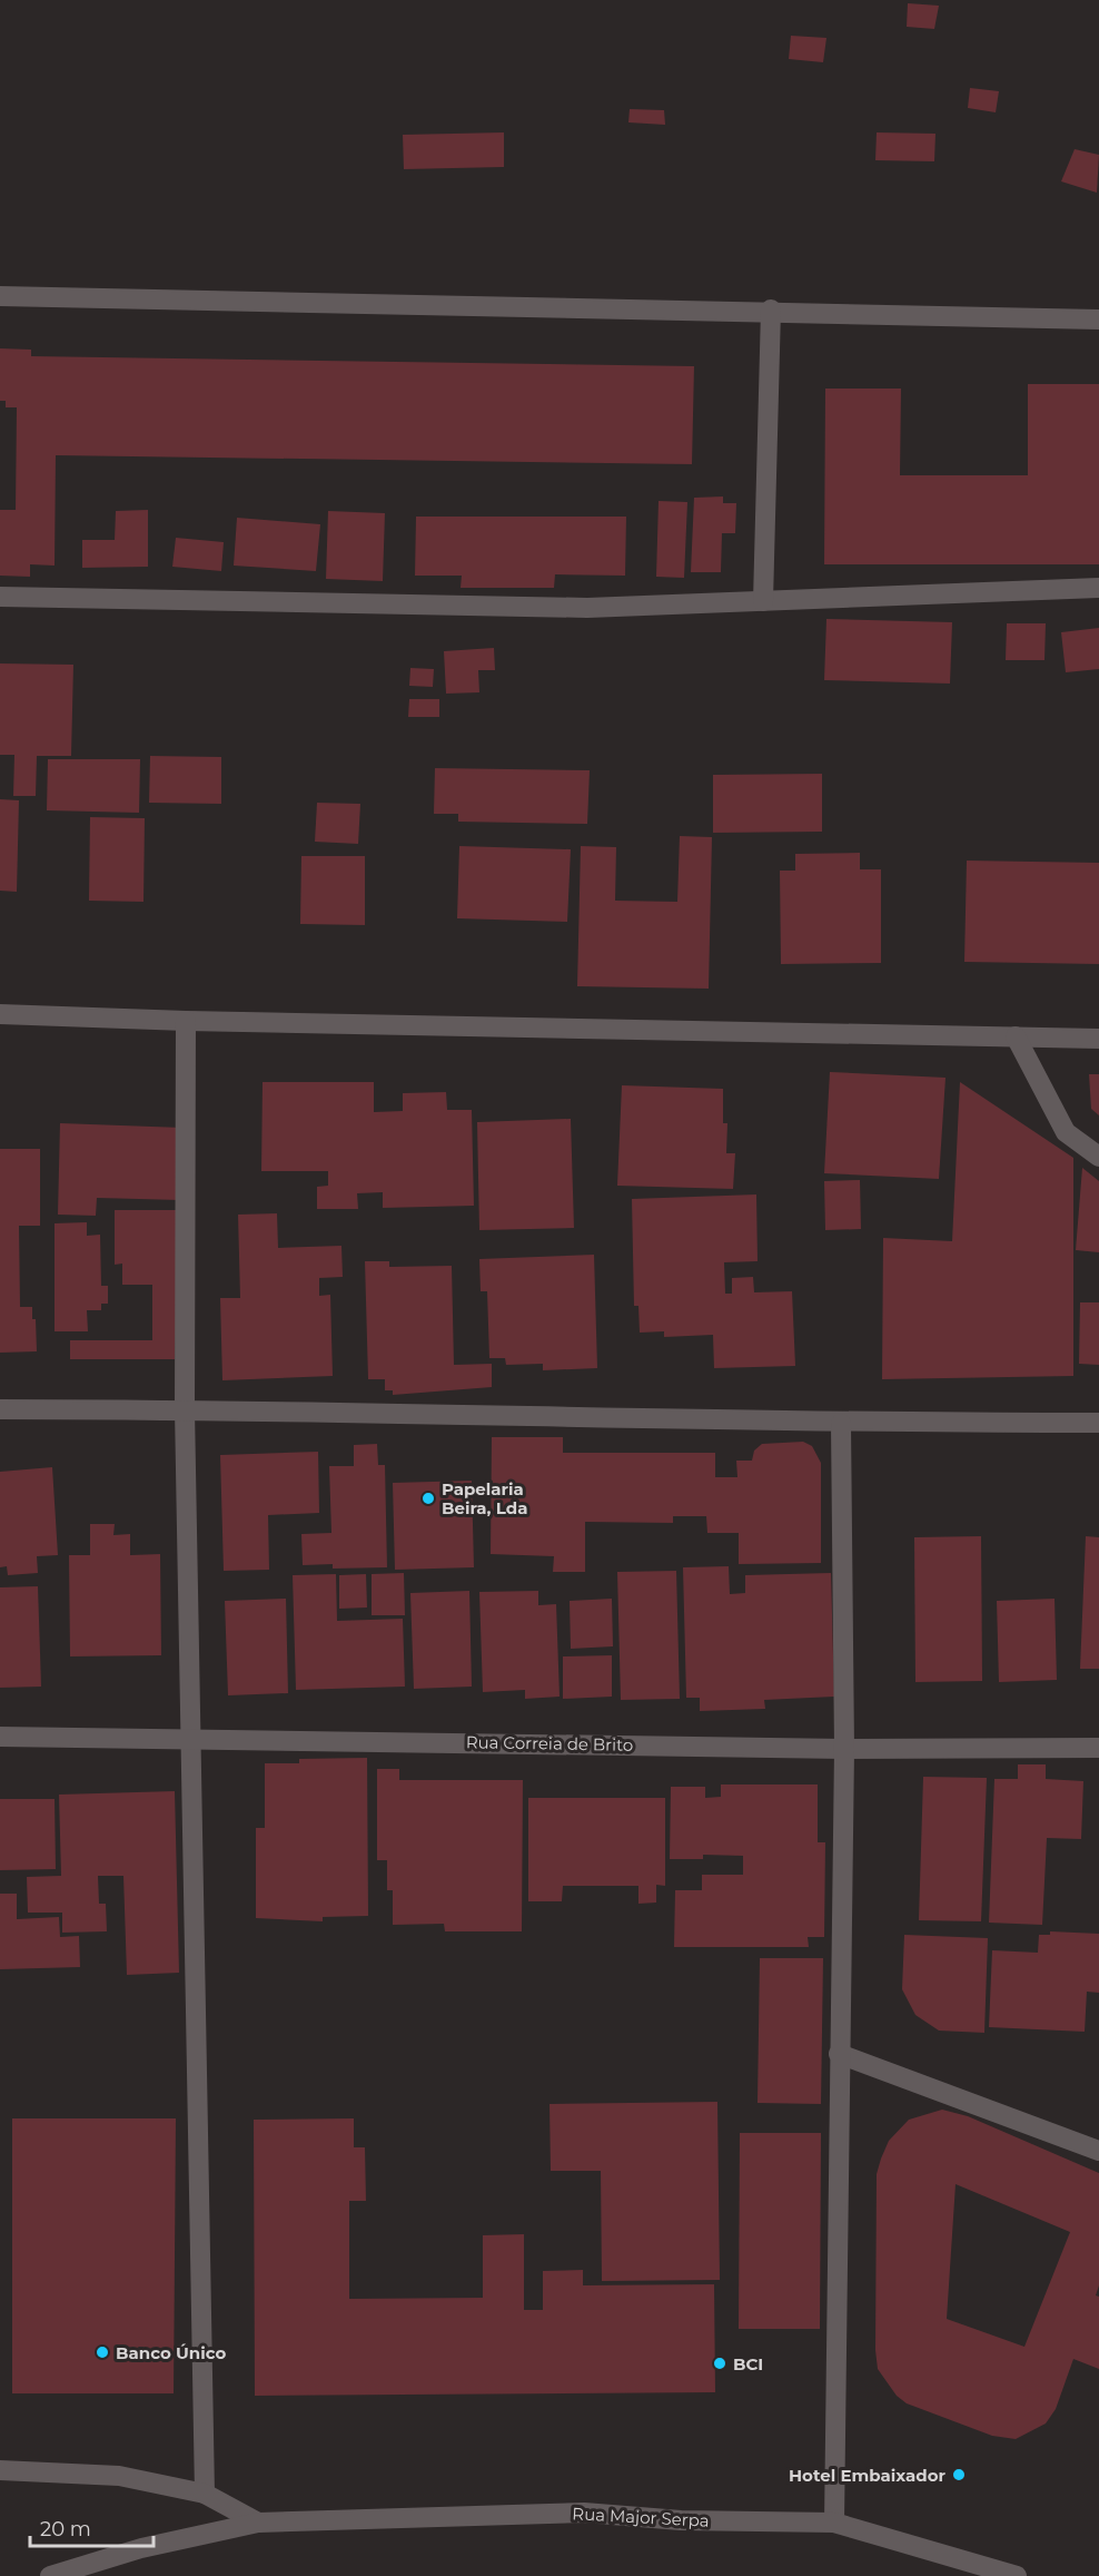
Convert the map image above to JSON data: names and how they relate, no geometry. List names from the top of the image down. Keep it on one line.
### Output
{"streets":{"street":["Rua Correia de Brito","Rua Major Serpa"]},"places":["Papelaria Beira, Lda","Banco Único","BCI","Hotel Embaixador"],"scale_bar":"20 m"}
